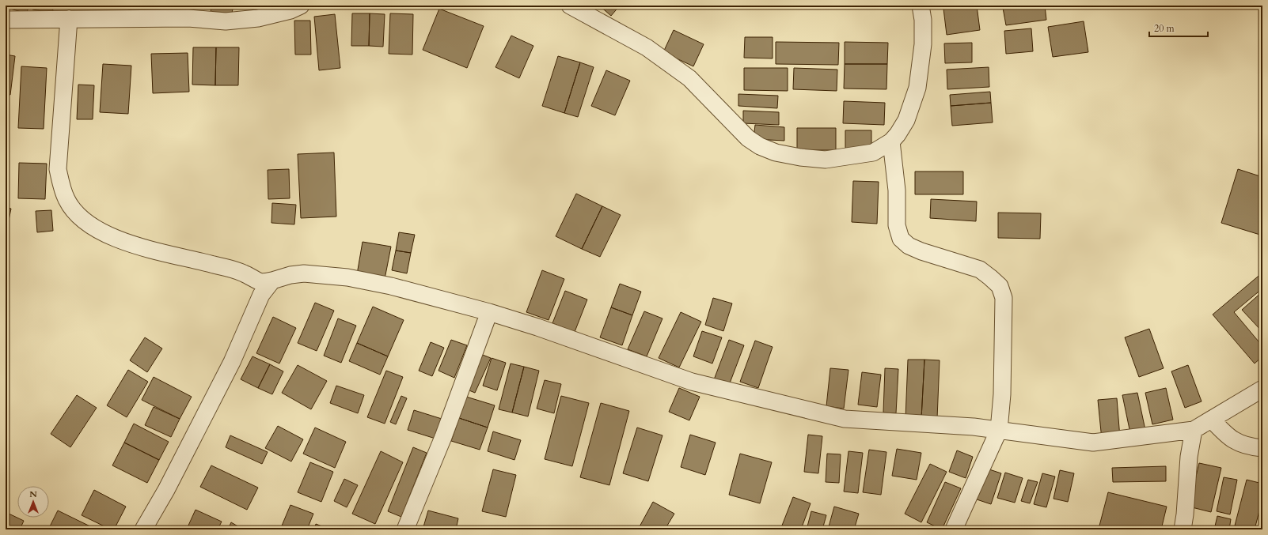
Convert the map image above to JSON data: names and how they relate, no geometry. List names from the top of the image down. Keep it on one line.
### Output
{"scale_bar":"20 m","north":"top"}
